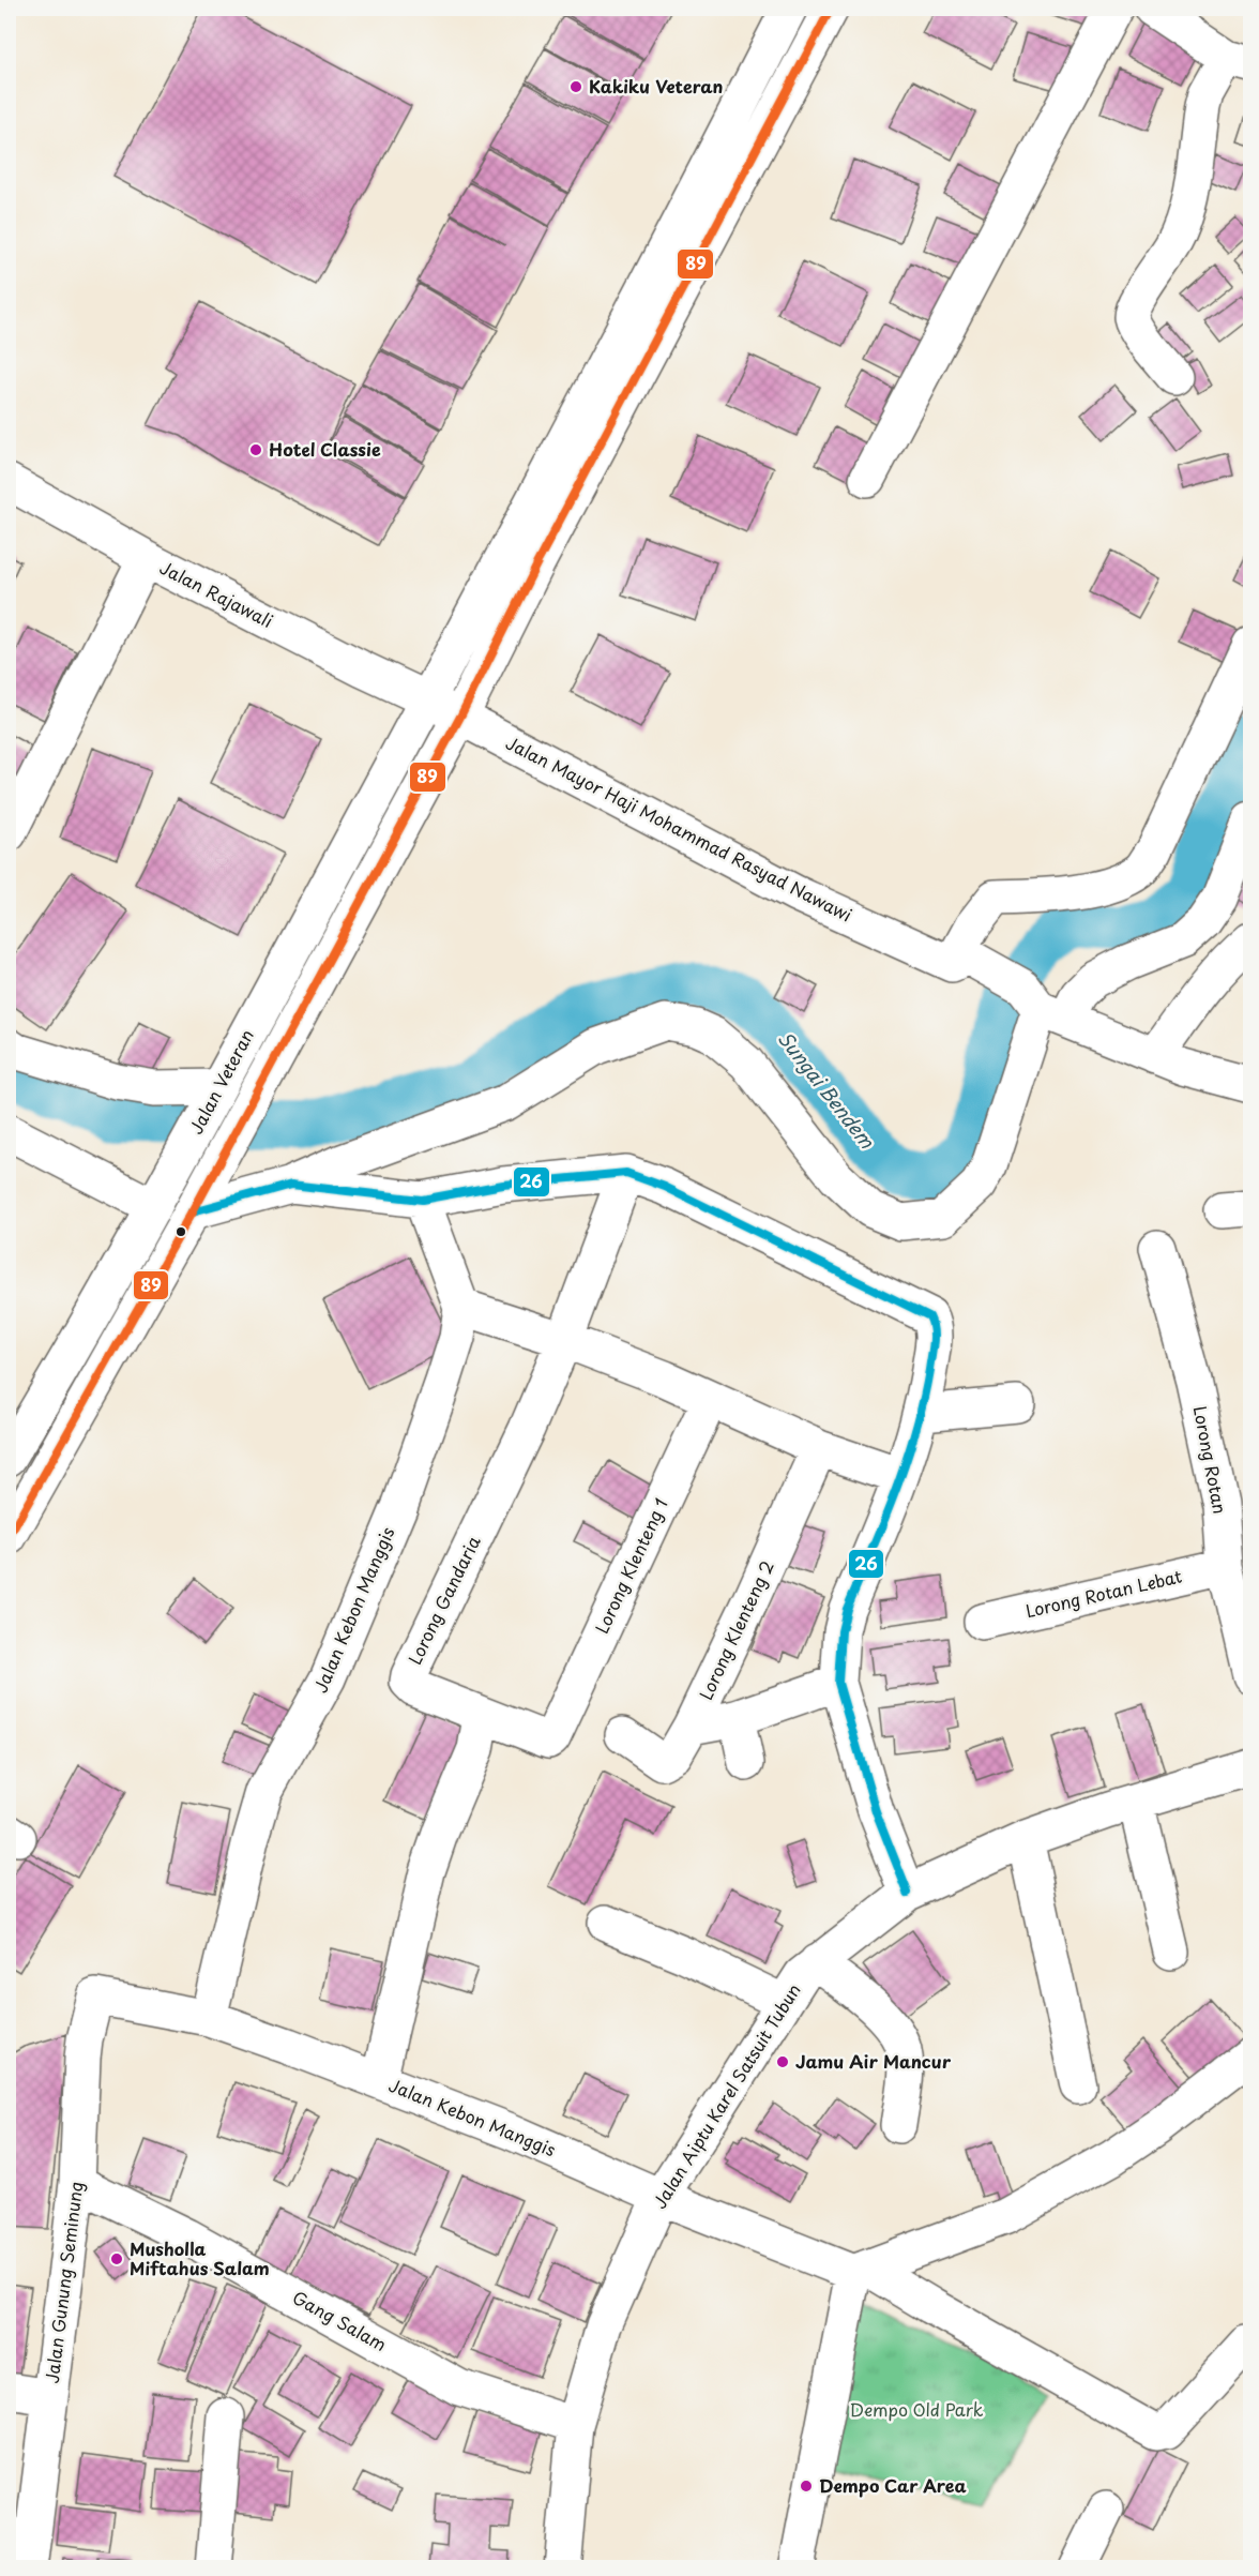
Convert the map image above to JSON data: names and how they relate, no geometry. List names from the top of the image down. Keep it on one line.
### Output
{"streets":{"main road":["Jalan Rajawali","Jalan Mayor Haji Mohammad Rasyad Nawawi","Jalan Veteran","Lorong Rotan","Lorong Klenteng 1","Lorong Rotan Lebat","Lorong Gandaria","Jalan Kebon Manggis","Lorong Klenteng 2","Jalan Aiptu Karel Satsuit Tubun","Jalan Gunung Seminung","Gang Salam"]},"crossings":[["Jalan Rajawali","Jalan Mayor Haji Mohammad Rasyad Nawawi"],["Jalan Rajawali","Jalan Veteran"],["Jalan Mayor Haji Mohammad Rasyad Nawawi","Jalan Veteran"],["Lorong Rotan","Lorong Rotan Lebat"],["Lorong Klenteng 1","Lorong Gandaria"],["Jalan Kebon Manggis","Jalan Aiptu Karel Satsuit Tubun"],["Jalan Kebon Manggis","Jalan Gunung Seminung"],["Jalan Aiptu Karel Satsuit Tubun","Gang Salam"],["Jalan Gunung Seminung","Gang Salam"]],"water":["Sungai Bendem"],"parks":["Dempo Old Park"],"places":["Kakiku Veteran","Hotel Classie","Jamu Air Mancur","Musholla Miftahus Salam","Dempo Car Area"],"lines":["transit line 89","transit line 26"]}
